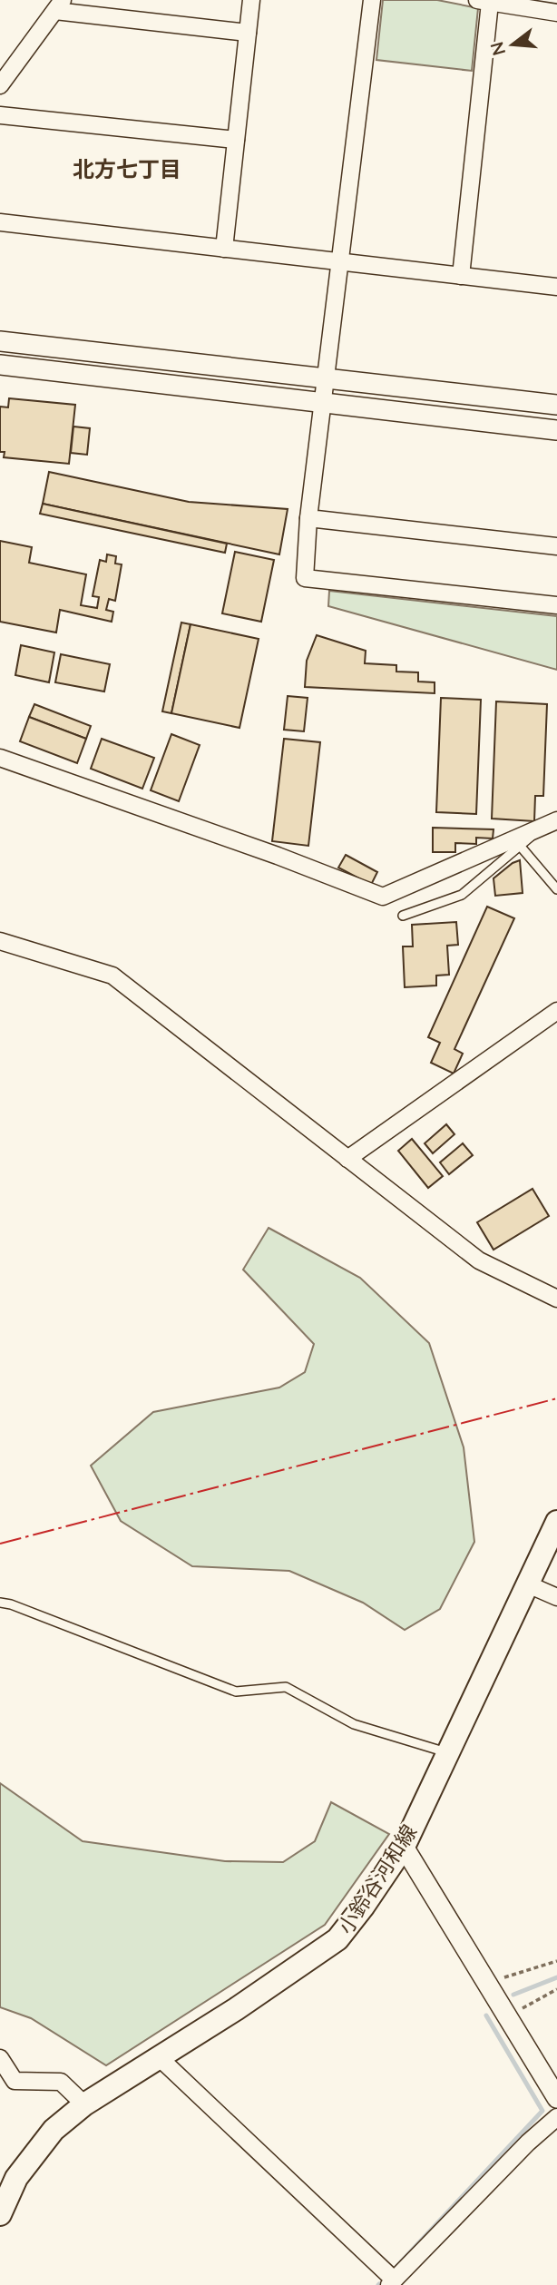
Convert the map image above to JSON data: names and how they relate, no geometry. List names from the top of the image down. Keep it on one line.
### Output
{"streets":{"main road":["小鈴谷河和線"]},"districts":["北方七丁目"],"north":"left"}
